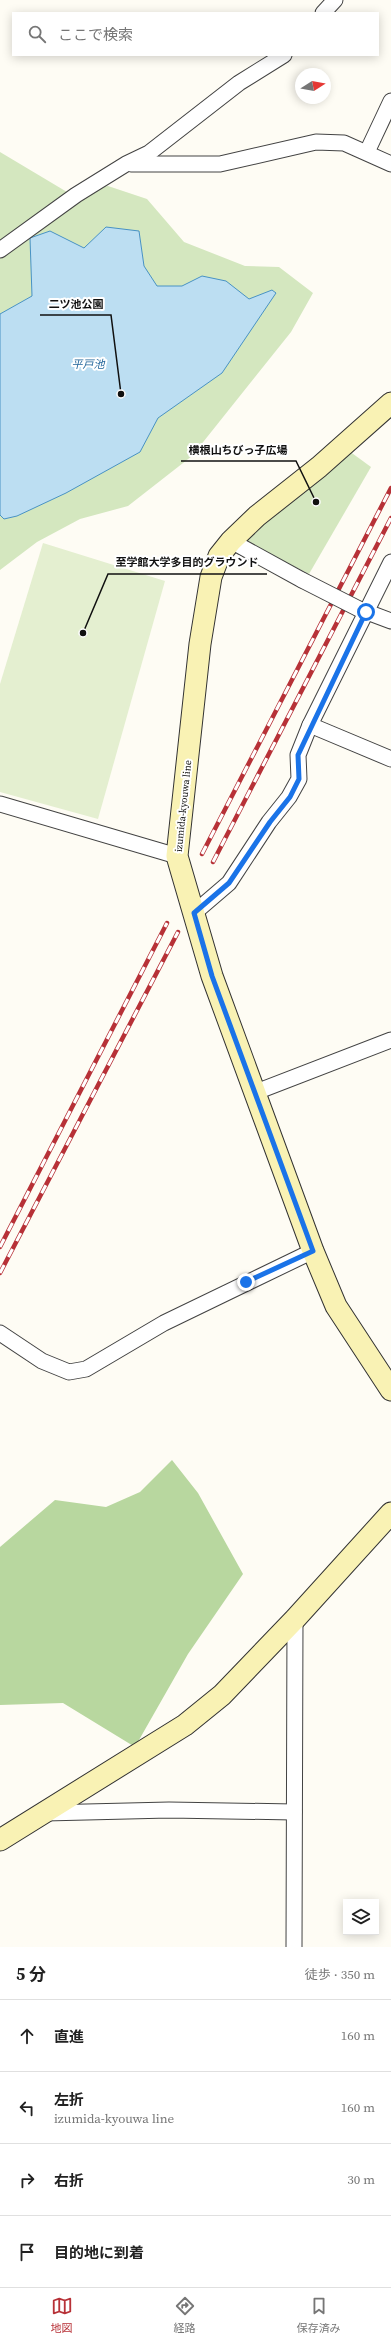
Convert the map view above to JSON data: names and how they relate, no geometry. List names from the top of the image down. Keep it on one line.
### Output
{"streets":{"main road":["izumida-kyouwa line"]},"water":["平戸池"],"places":["二ツ池公園","横根山ちびっ子広場","至学館大学多目的グラウンド"],"north":"right","page":{"search":"ここで検索","heading":["5 分","徒歩 · 350 m"],"list":[["直進","160 m"],["左折","izumida-kyouwa line","160 m"],["右折","30 m"],"目的地に到着"],"nav":["地図","経路","保存済み"]}}
